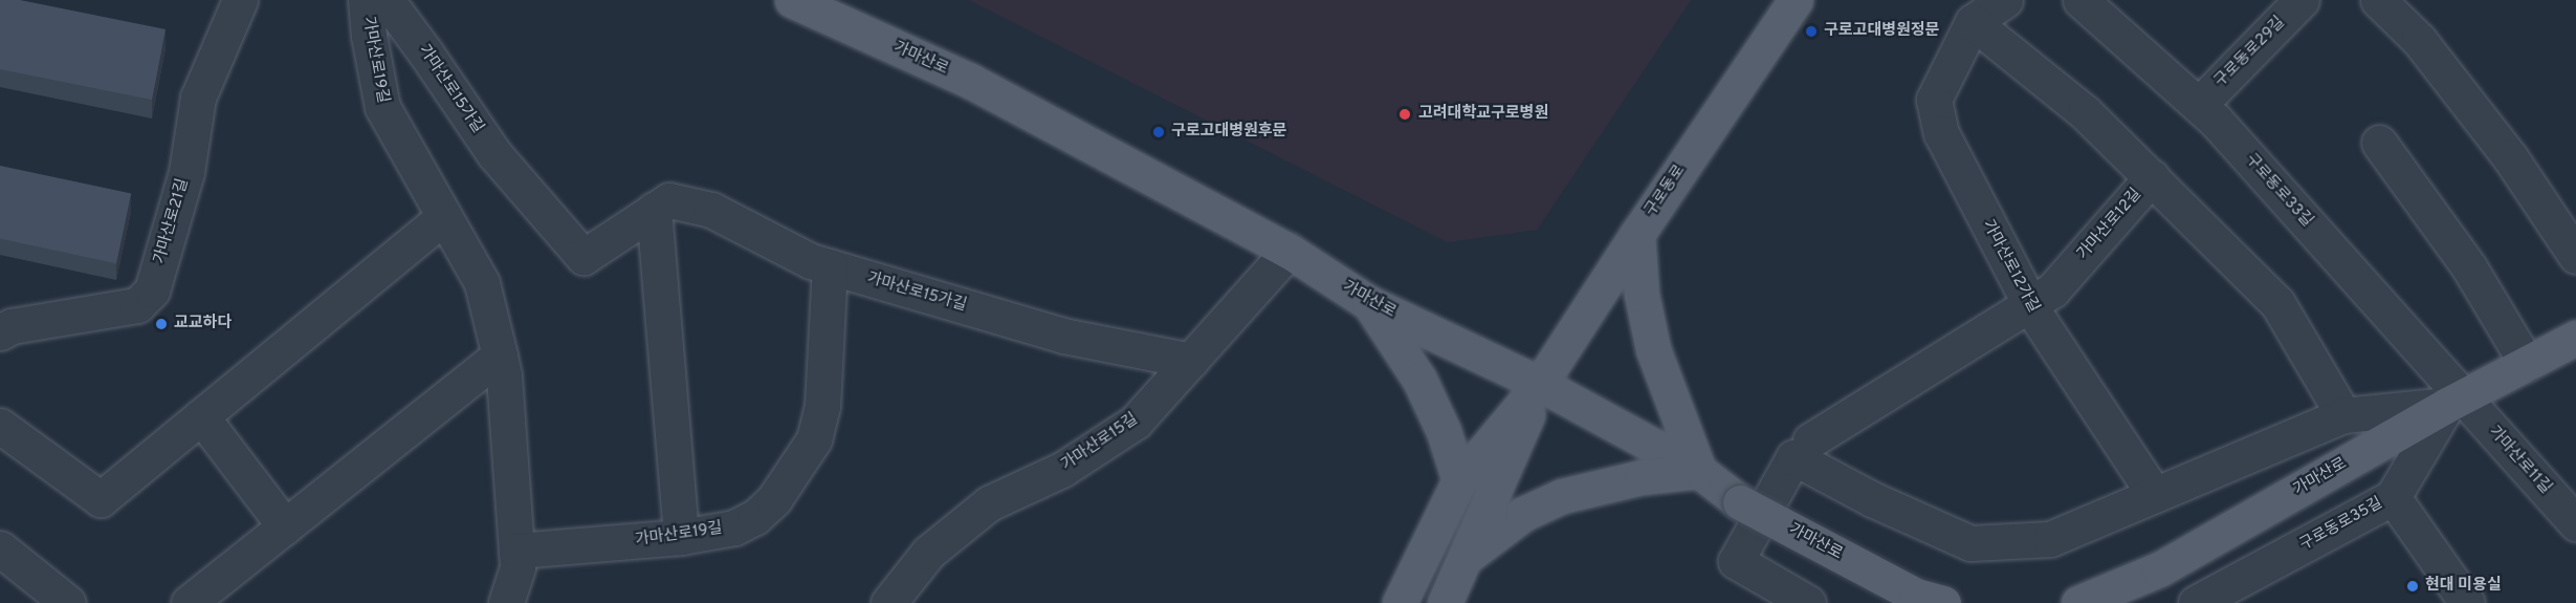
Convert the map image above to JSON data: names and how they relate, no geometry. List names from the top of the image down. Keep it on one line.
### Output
{"streets":{"main road":["가마산로","구로동로"],"street":["구로동로29길","가마산로19길","가마산로15가길","구로동로33길","가마산로21길","가마산로12길","가마산로12가길","가마산로15길","가마산로11길","구로동로35길"]},"crossings":[["구로동로29길","구로동로33길"],["가마산로","구로동로"],["가마산로","구로동로33길"],["가마산로","가마산로15길"],["가마산로","가마산로11길"],["가마산로","구로동로35길"],["가마산로19길","가마산로15가길"],["가마산로15가길","가마산로15길"],["구로동로33길","가마산로11길"],["구로동로33길","구로동로35길"],["가마산로12길","가마산로12가길"],["가마산로11길","구로동로35길"]],"places":["구로고대병원정문","고려대학교구로병원","구로고대병원후문","교교하다","현대 미용실"]}
